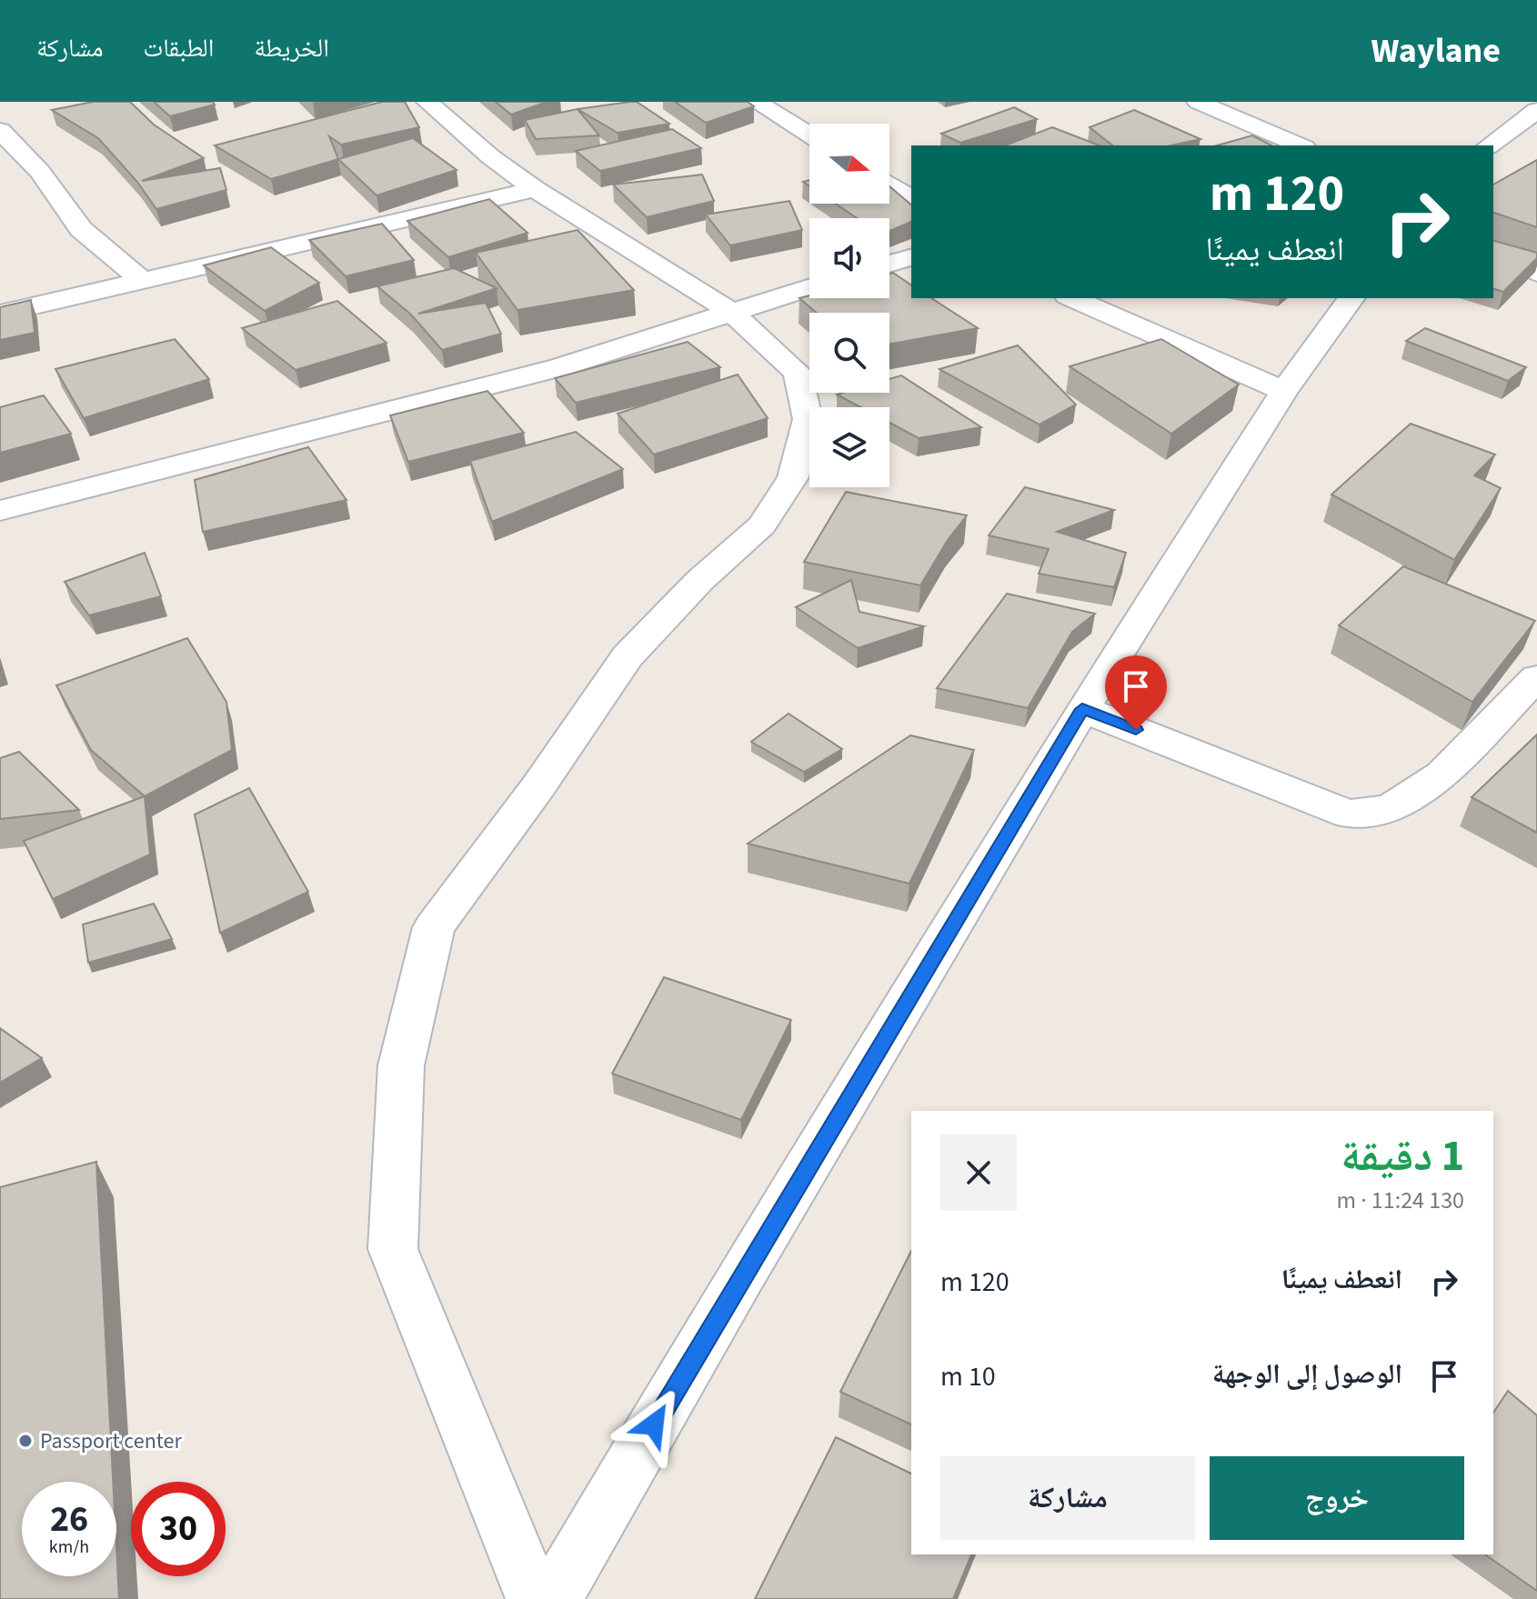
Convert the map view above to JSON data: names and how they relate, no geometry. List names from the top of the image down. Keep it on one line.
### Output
{"places":["Passport center"],"north":"right","page":{"header":"Waylane","nav":["الخريطة","الطبقات","مشاركة"],"turn":["120 m","انعطف يمينًا"],"heading":["1 دقيقة","130 m · 11:24"],"list":[{"name":"انعطف يمينًا","value":"120 m"},{"name":"الوصول إلى الوجهة","value":"10 m"}],"buttons":["خروج","مشاركة"],"speed":"26 km/h","limit":"30"}}
